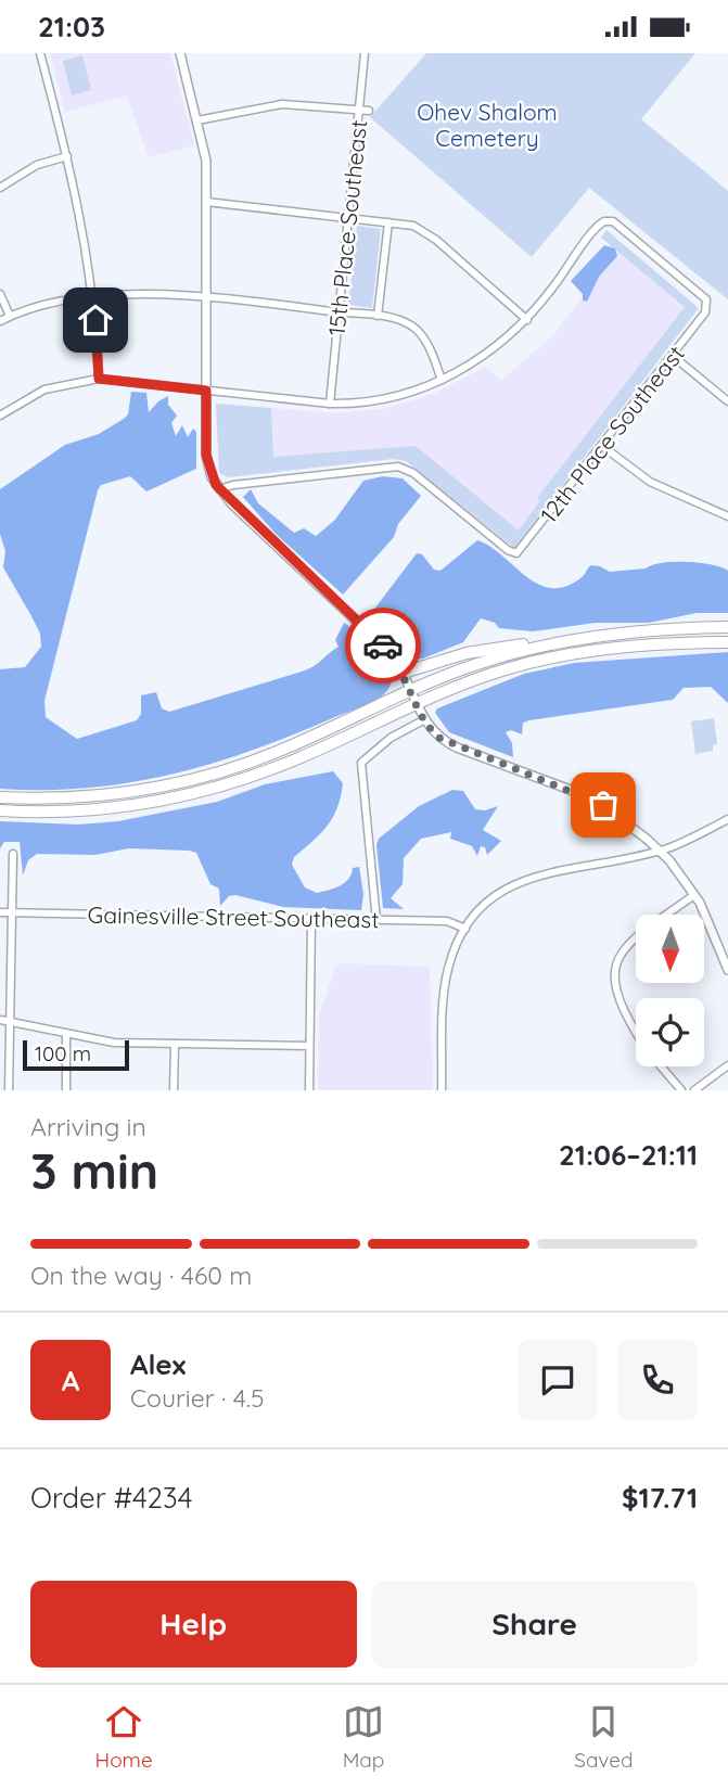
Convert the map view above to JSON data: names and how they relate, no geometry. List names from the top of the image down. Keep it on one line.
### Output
{"streets":{"street":["15th Place Southeast","12th Place Southeast","Gainesville Street Southeast"]},"parks":["Ohev Shalom Cemetery"],"scale_bar":"100 m","north":"bottom","page":{"status":"21:03","scale":"100 m","heading":["3 min","Arriving in","21:06–21:11"],"panel":["Alex","Courier · 4.5","Order #4234","$17.71"],"bar":"On the way · 460 m","round":"A","buttons":["Help","Share"],"tabs":["Home","Map","Saved"]}}
